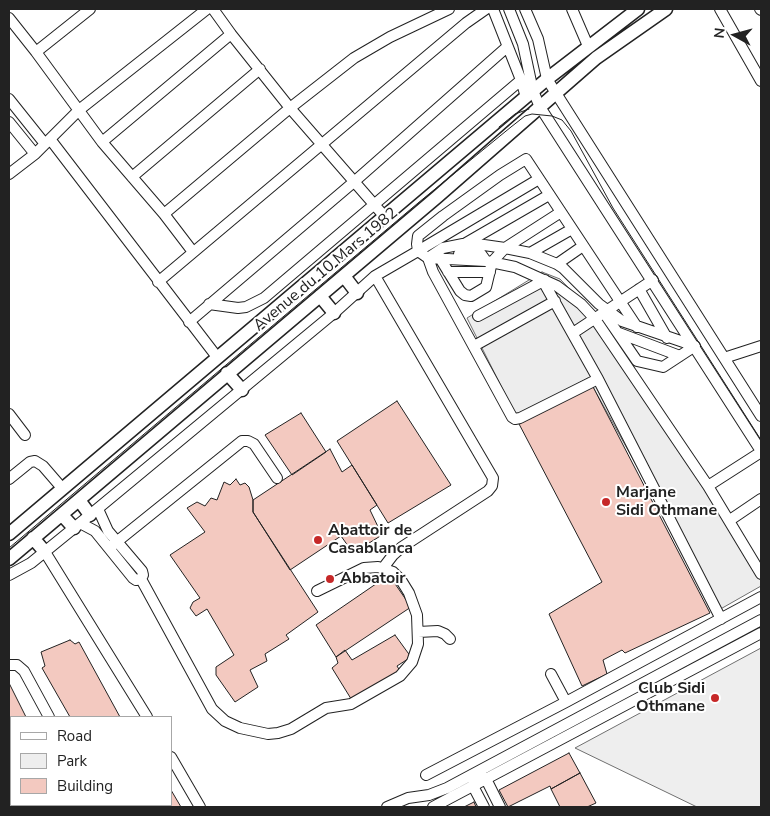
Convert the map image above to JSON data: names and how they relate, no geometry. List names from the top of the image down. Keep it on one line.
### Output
{"streets":{"main road":["Avenue du 10 Mars 1982"]},"places":["Marjane Sidi Othmane","Abattoir de Casablanca","Abbatoir","Club Sidi Othmane"],"legend":["Road","Park","Building"],"north":"left"}
